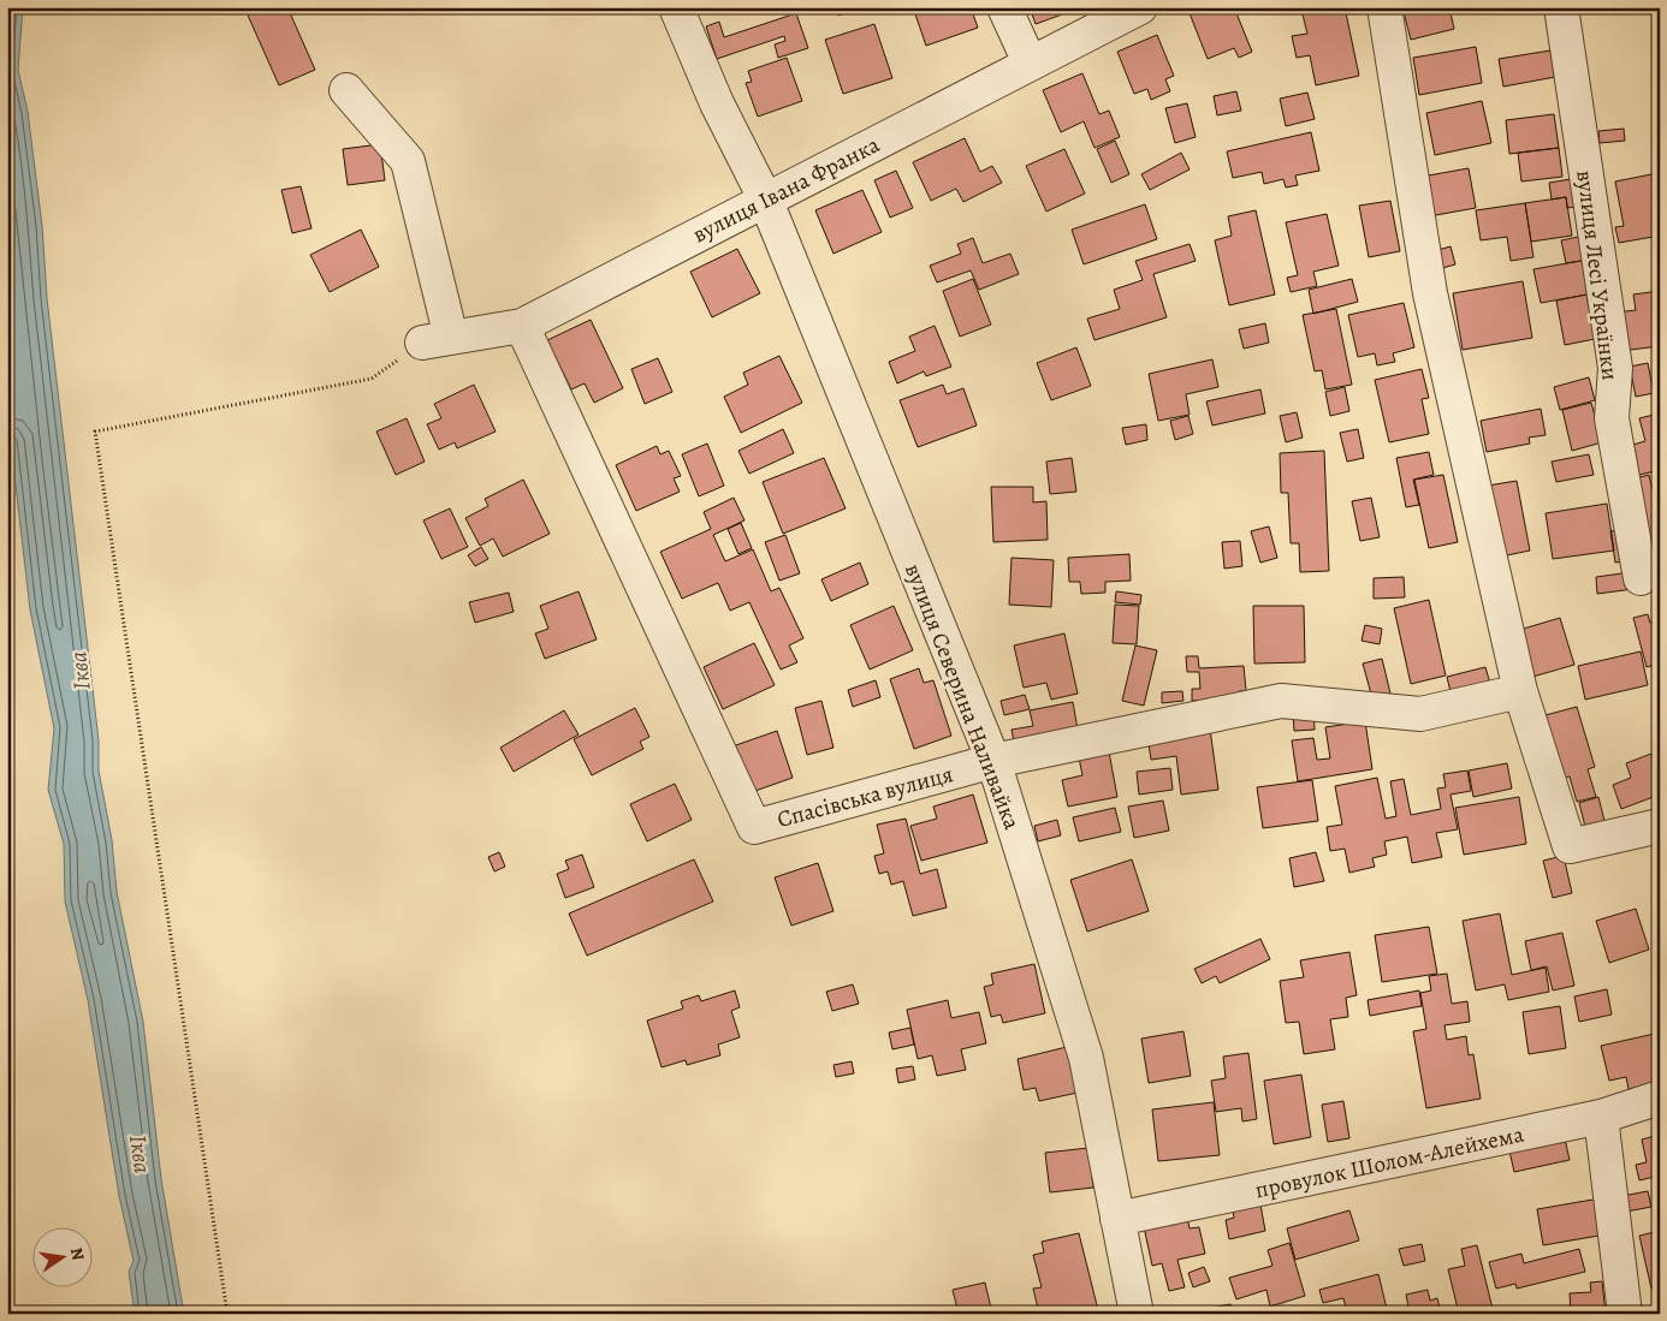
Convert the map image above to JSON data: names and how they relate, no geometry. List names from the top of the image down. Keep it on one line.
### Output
{"streets":{"street":["вулиця Івана Франка","вулиця Лесі Українки","вулиця Северина Наливайка","Спасівська вулиця","провулок Шолом-Алейхема"]},"crossings":[["вулиця Івана Франка","вулиця Северина Наливайка"],["вулиця Івана Франка","Спасівська вулиця"],["вулиця Северина Наливайка","Спасівська вулиця"],["вулиця Северина Наливайка","провулок Шолом-Алейхема"]],"water":["Іква"],"north":"right"}
